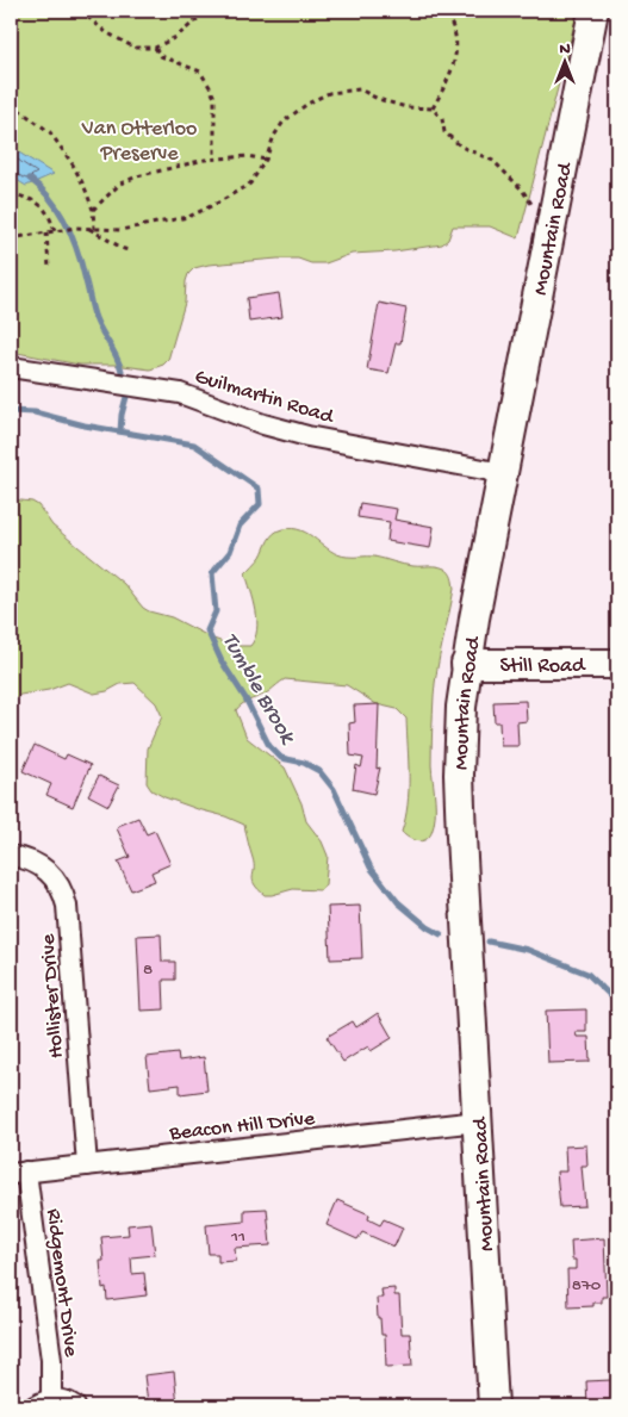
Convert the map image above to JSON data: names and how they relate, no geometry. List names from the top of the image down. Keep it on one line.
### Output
{"streets":{"main road":["Mountain Road","Still Road"],"street":["Guilmartin Road","Hollister Drive","Beacon Hill Drive","Ridgemont Drive"]},"crossings":[["Mountain Road","Guilmartin Road"],["Mountain Road","Still Road"],["Mountain Road","Beacon Hill Drive"],["Hollister Drive","Beacon Hill Drive"],["Beacon Hill Drive","Ridgemont Drive"]],"water":["Tumble Brook"],"parks":["Van Otterloo Preserve"],"house_numbers":["8","11","870"],"north":"top"}
